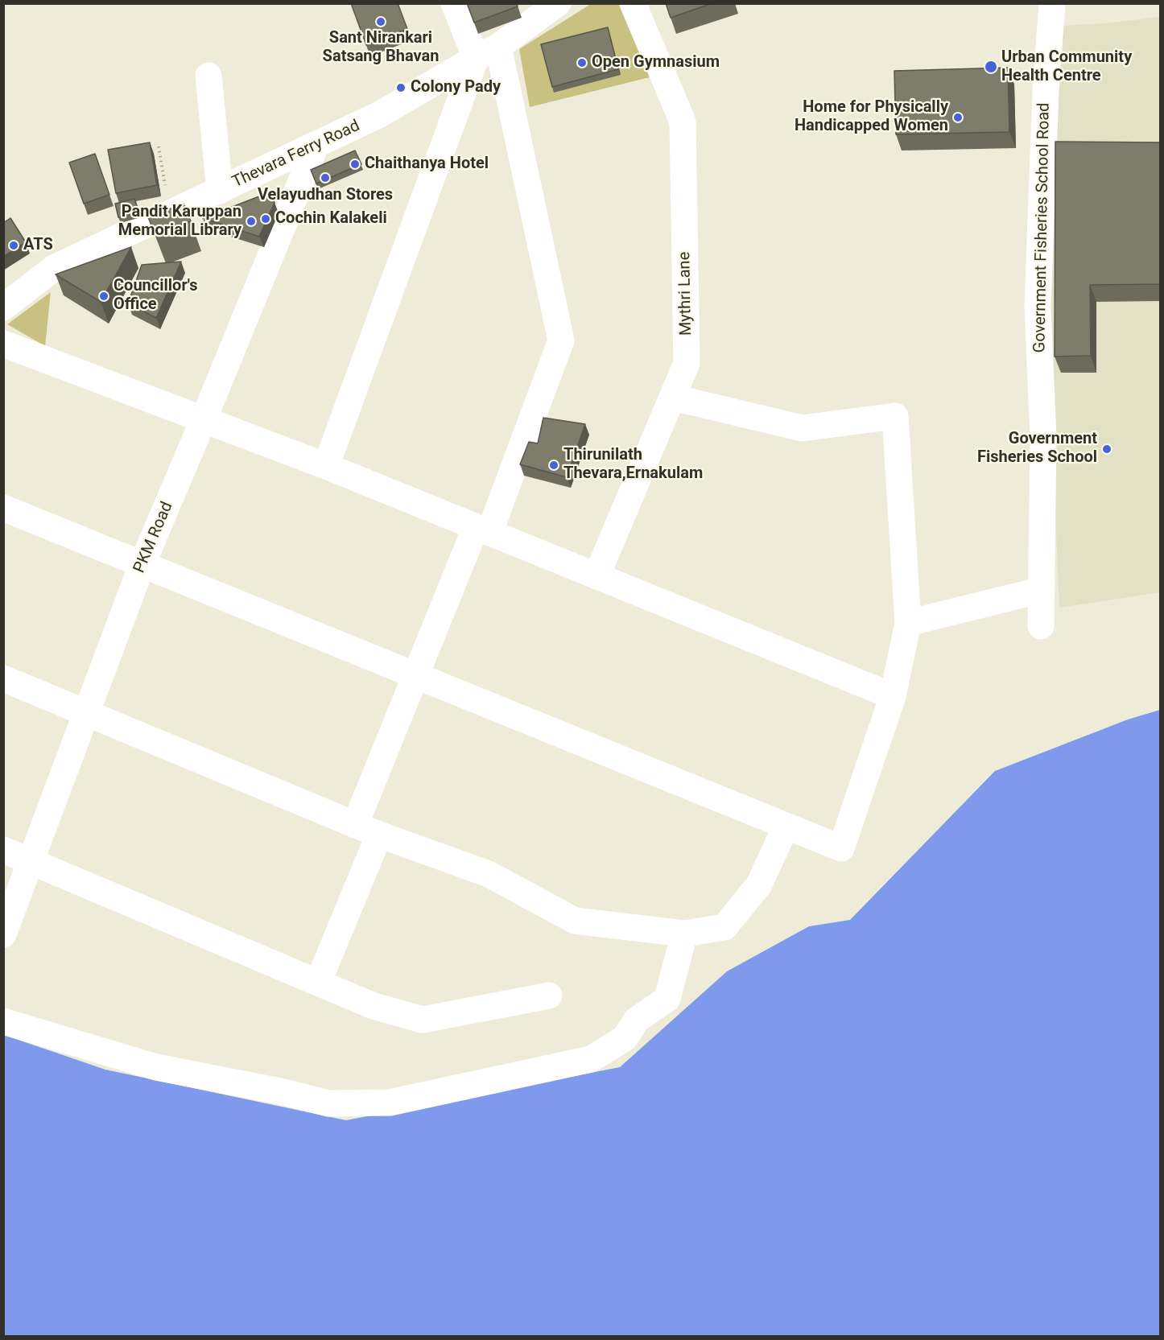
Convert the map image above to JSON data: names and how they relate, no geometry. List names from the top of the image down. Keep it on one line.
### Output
{"streets":{"street":["Thevara Ferry Road","Government Fisheries School Road","Mythri Lane","PKM Road"]},"crossings":[["Thevara Ferry Road","PKM Road"]],"places":["Sant Nirankari Satsang Bhavan","Open Gymnasium","Urban Community Health Centre","Colony Pady","Home for Physically Handicapped Women","Chaithanya Hotel","Velayudhan Stores","Cochin Kalakeli","Pandit Karuppan Memorial Library","ATS","Councillor's Office","Government Fisheries School","Thirunilath Thevara,Ernakulam"]}
